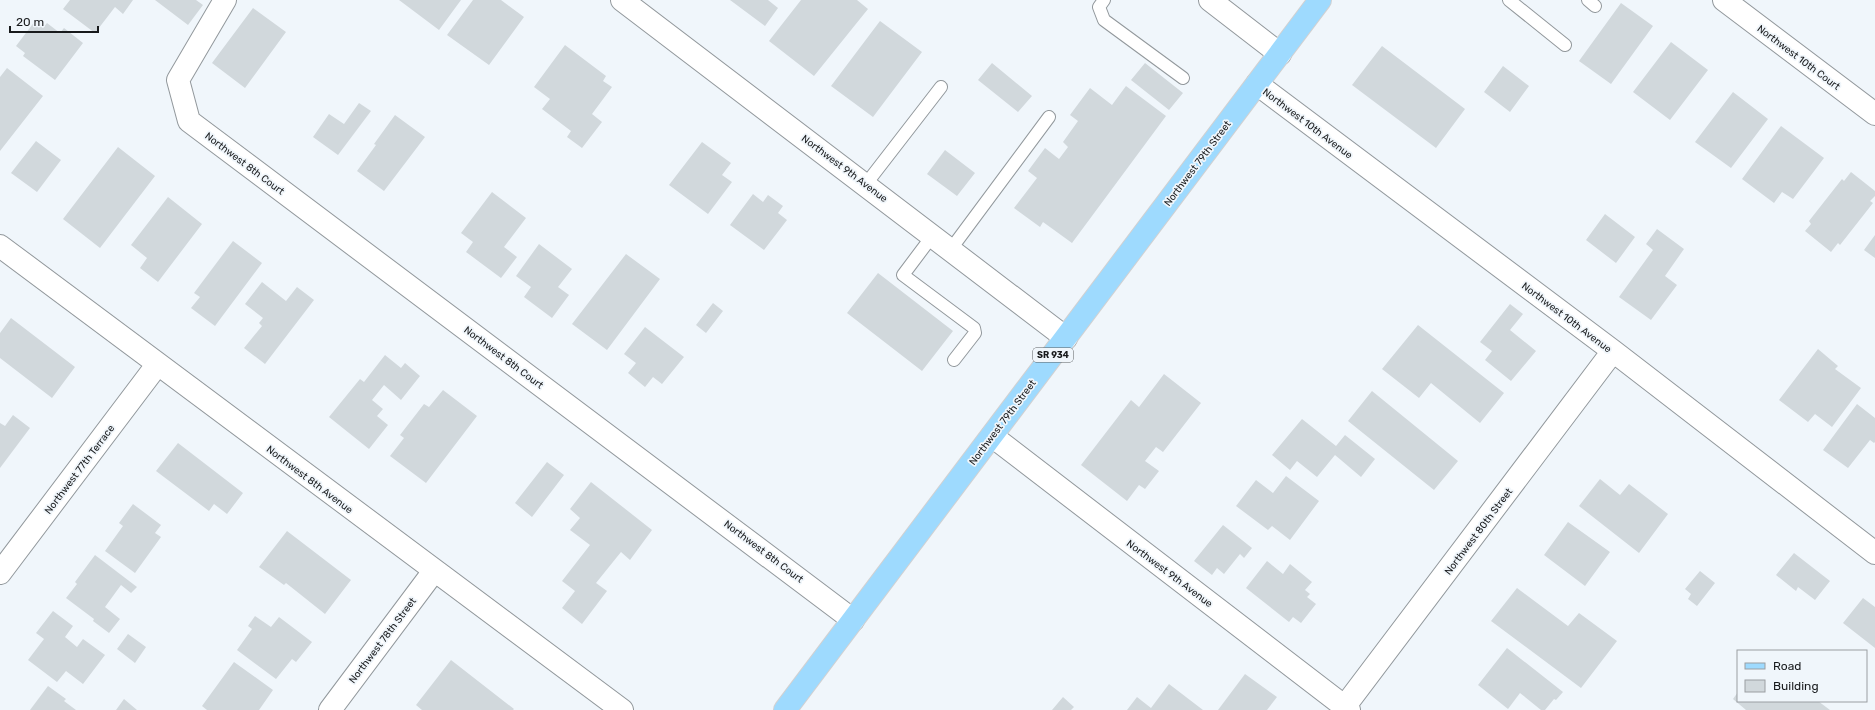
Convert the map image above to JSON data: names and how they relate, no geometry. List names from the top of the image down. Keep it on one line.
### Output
{"streets":{"main road":["Northwest 79th Street","SR 934"],"street":["Northwest 10th Court","Northwest 10th Avenue","Northwest 8th Court","Northwest 9th Avenue","Northwest 77th Terrace","Northwest 8th Avenue","Northwest 80th Street","Northwest 78th Street"]},"crossings":[["Northwest 10th Avenue","Northwest 79th Street"],["Northwest 10th Avenue","Northwest 80th Street"],["Northwest 8th Court","Northwest 79th Street"],["Northwest 79th Street","Northwest 9th Avenue"],["Northwest 9th Avenue","Northwest 80th Street"],["Northwest 77th Terrace","Northwest 8th Avenue"],["Northwest 8th Avenue","Northwest 78th Street"]],"legend":["Road","Building"],"scale_bar":"20 m"}
